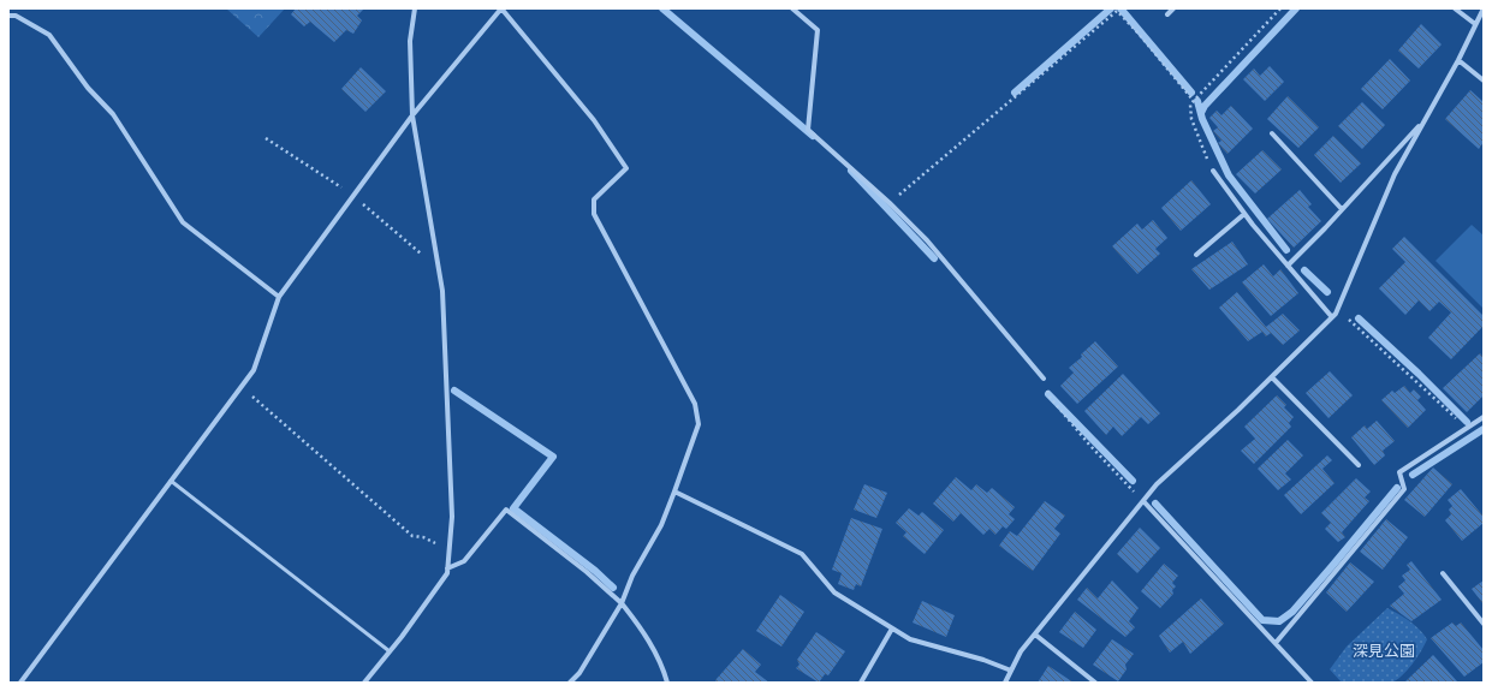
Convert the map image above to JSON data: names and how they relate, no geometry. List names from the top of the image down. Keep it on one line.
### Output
{"parks":["深見公園"]}
